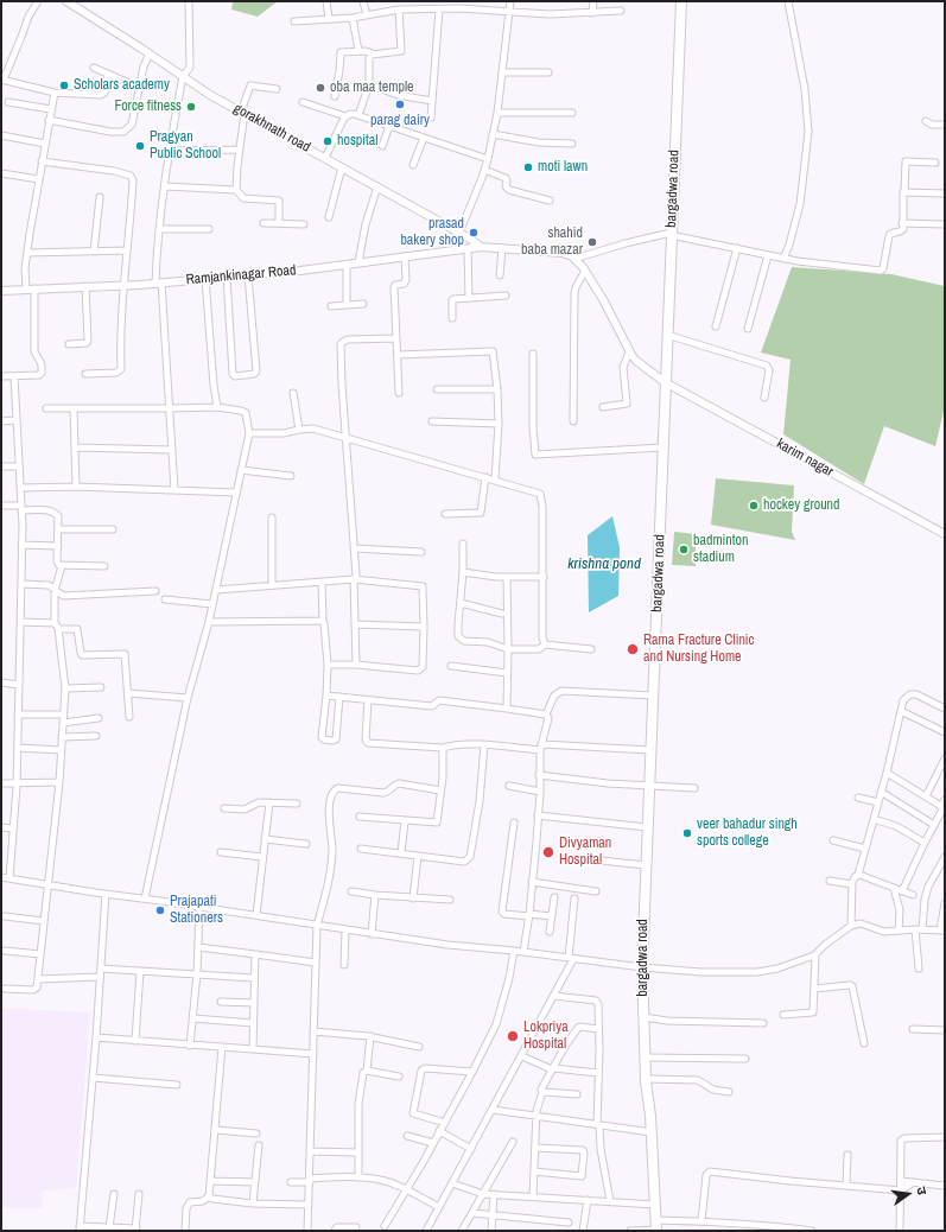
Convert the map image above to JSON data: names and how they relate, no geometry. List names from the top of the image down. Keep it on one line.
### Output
{"streets":{"main road":["bargadwa road"],"street":["gorakhnath road","Ramjankinagar Road","karim nagar"]},"crossings":[["gorakhnath road","Ramjankinagar Road"],["bargadwa road","karim nagar"]],"water":["krishna pond"],"places":["Scholars academy","oba maa temple","parag dairy","Force fitness","hospital","Pragyan Public School","moti lawn","prasad bakery shop","shahid baba mazar","hockey ground","badminton stadium","Rama Fracture Clinic and Nursing Home","veer bahadur singh sports college","Divyaman Hospital","Prajapati Stationers","Lokpriya Hospital"],"north":"right"}
